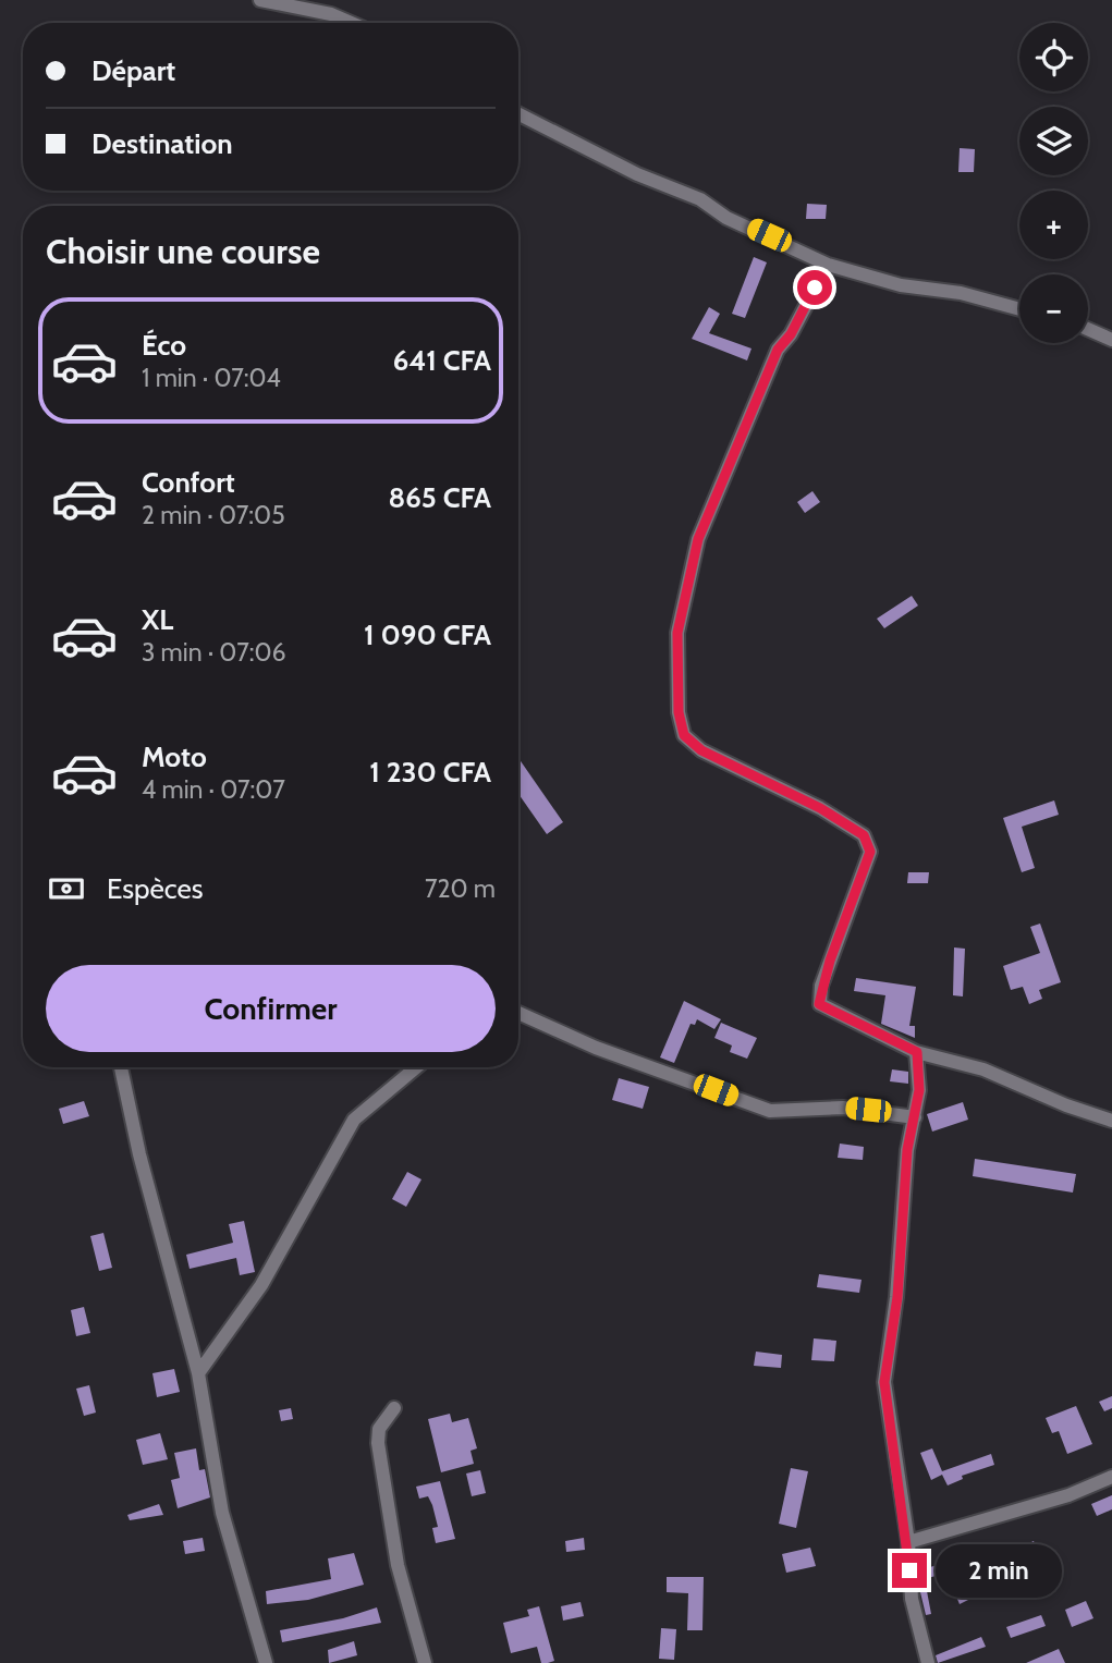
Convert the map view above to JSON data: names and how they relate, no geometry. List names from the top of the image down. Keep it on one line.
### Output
{"page":{"map_buttons":["+","−"],"banner":["Départ","Destination"],"heading":"Choisir une course","list":[{"name":"Éco","note":"1 min · 07:04","value":"641 CFA"},{"name":"Confort","note":"2 min · 07:05","value":"865 CFA"},{"name":"XL","note":"3 min · 07:06","value":"1 090 CFA"},{"name":"Moto","note":"4 min · 07:07","value":"1 230 CFA"}],"pay":["Espèces","720 m"],"buttons":"Confirmer","bubble":"2 min"}}
